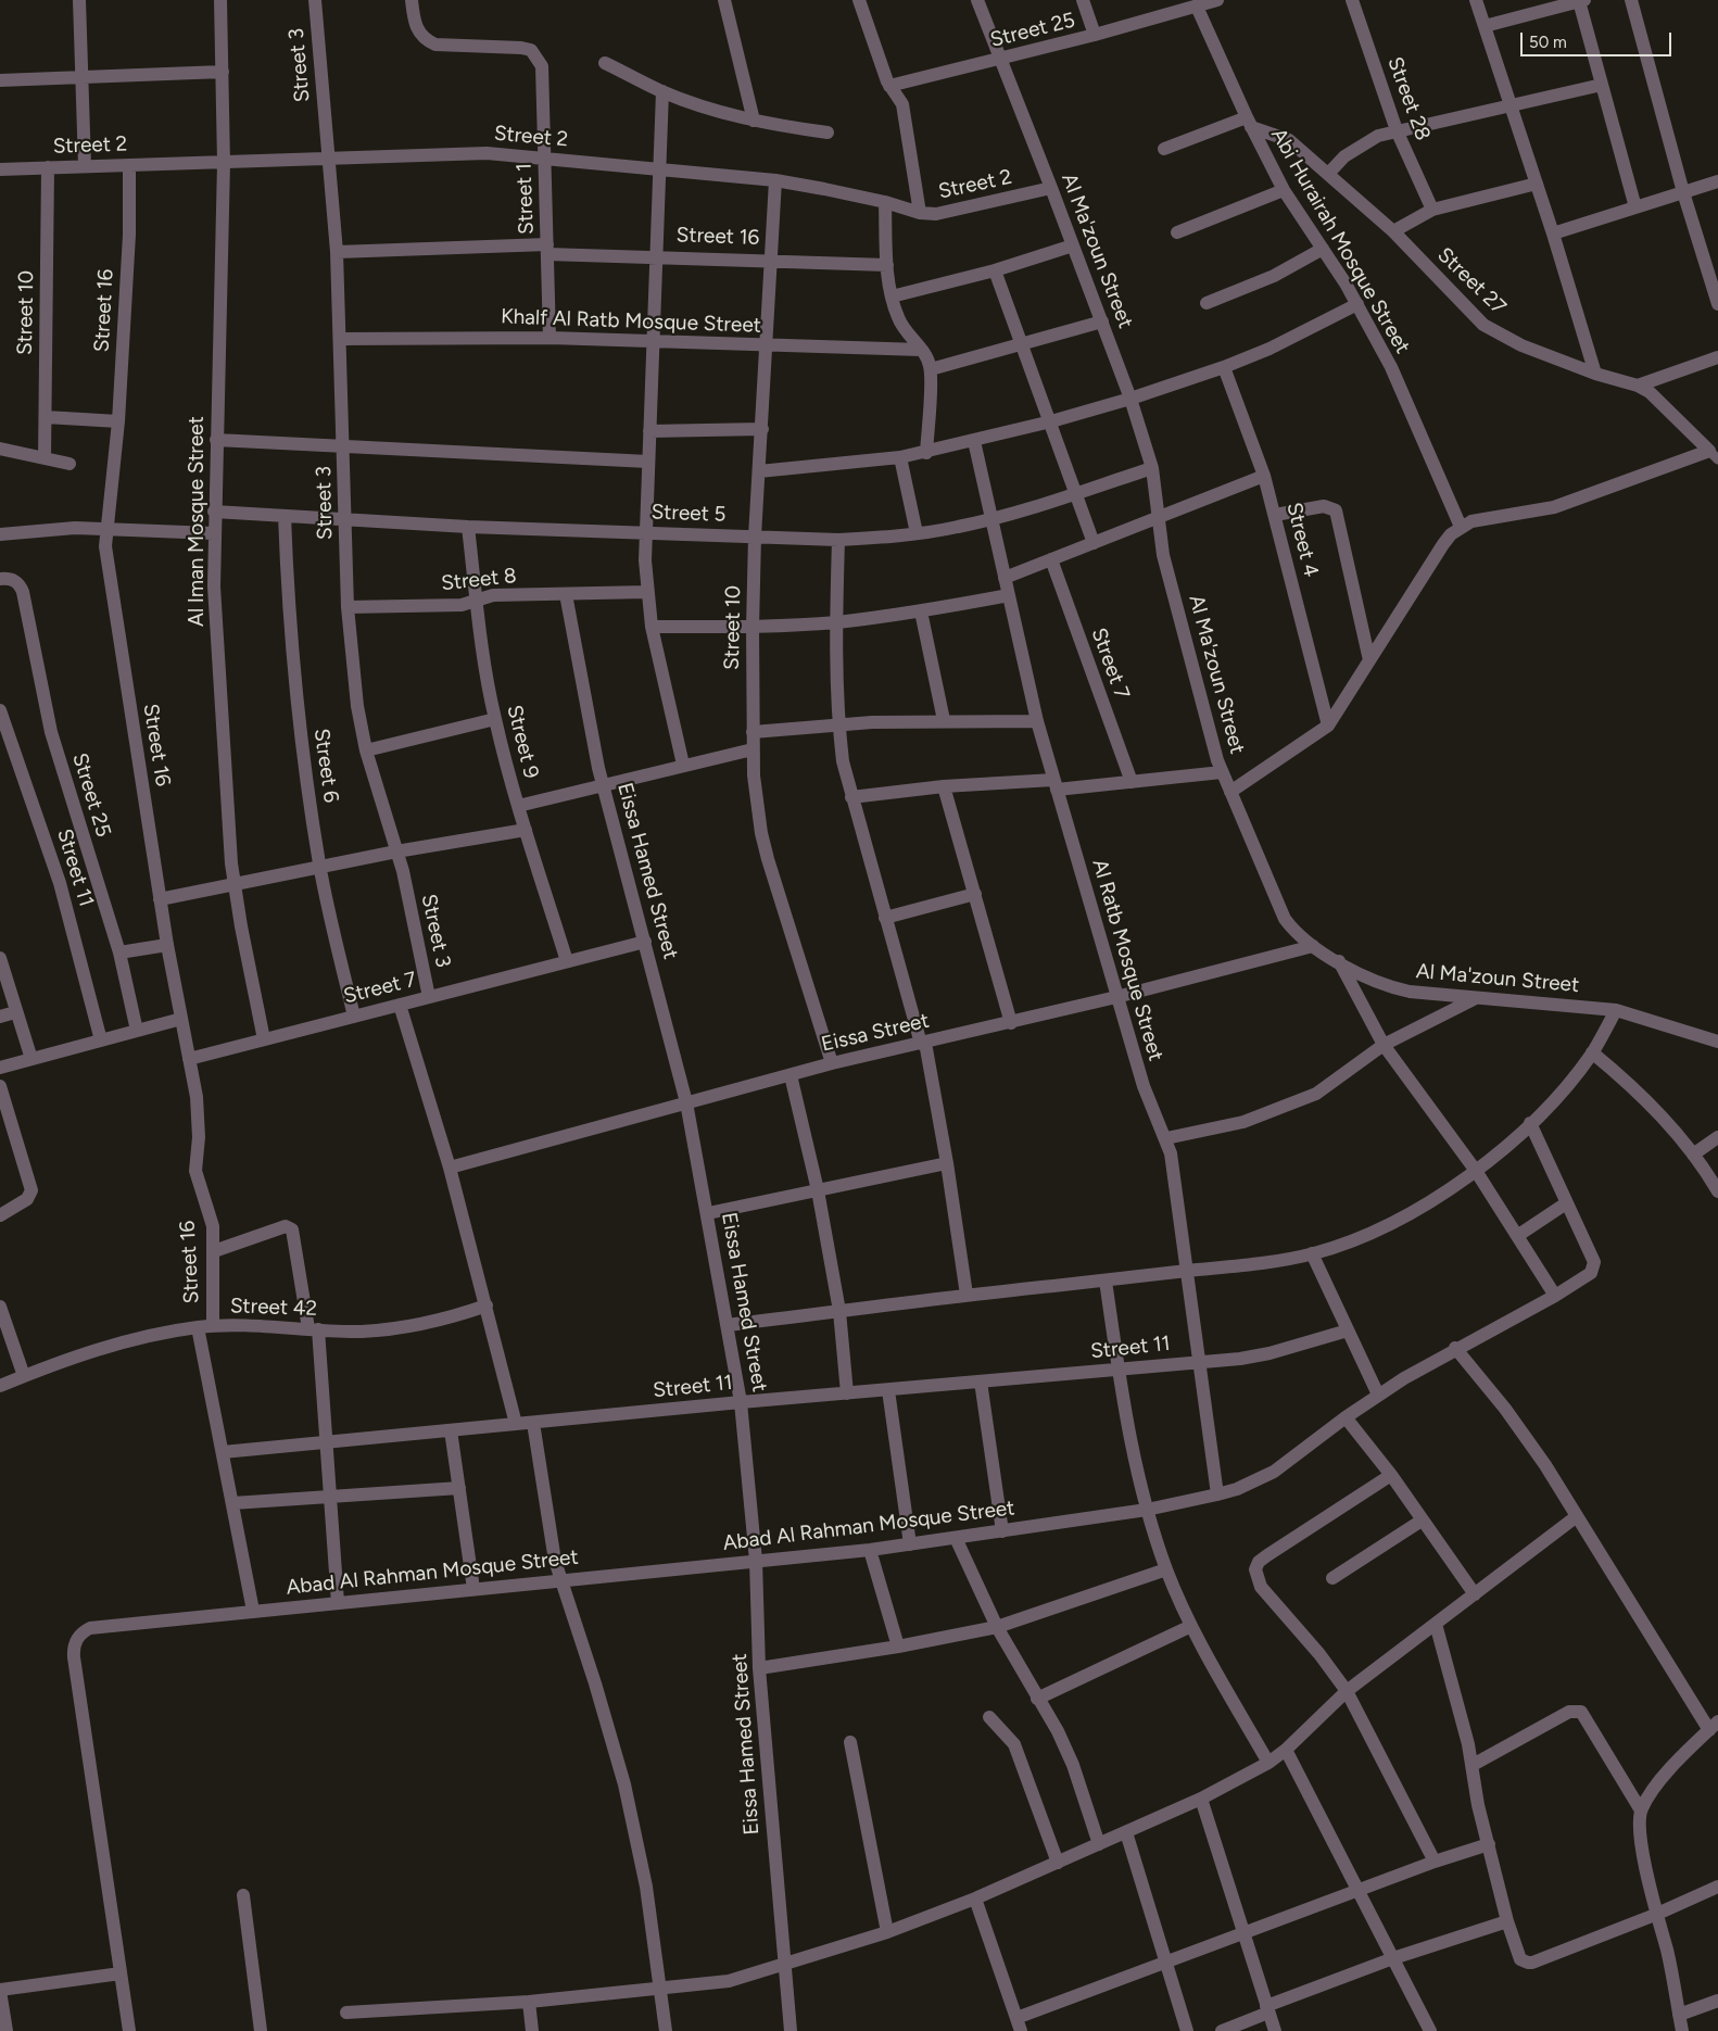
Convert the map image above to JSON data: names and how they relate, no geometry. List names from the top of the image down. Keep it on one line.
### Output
{"streets":{"street":["Street 25","Street 3","Street 28","Street 2","Street 1","Street 16","Abi Hurairah Mosque Street","Al Ma'zoun Street","Street 27","Street 10","Khalf Al Ratb Mosque Street","Street 5","Al Iman Mosque Street","Street 4","Street 8","Street 7","Street 9","Street 6","Street 11","Eissa Hamed Street","Al Ratb Mosque Street","Eissa Street","Street 42","Abad Al Rahman Mosque Street"]},"crossings":[["Street 25","Abi Hurairah Mosque Street"],["Street 25","Al Ma'zoun Street"],["Street 3","Street 2"],["Street 3","Street 16"],["Street 3","Khalf Al Ratb Mosque Street"],["Street 3","Street 5"],["Street 3","Street 8"],["Street 3","Street 7"],["Street 2","Street 1"],["Street 2","Street 16"],["Street 2","Al Ma'zoun Street"],["Street 2","Street 10"],["Street 2","Al Iman Mosque Street"],["Street 1","Street 16"],["Street 1","Khalf Al Ratb Mosque Street"],["Street 16","Street 10"],["Street 16","Street 7"],["Street 16","Street 42"],["Abi Hurairah Mosque Street","Street 27"],["Al Ma'zoun Street","Street 5"],["Al Ma'zoun Street","Eissa Street"],["Street 10","Khalf Al Ratb Mosque Street"],["Street 10","Street 5"],["Street 10","Eissa Street"],["Street 5","Al Iman Mosque Street"],["Street 5","Street 9"],["Street 5","Street 6"],["Street 5","Al Ratb Mosque Street"],["Al Iman Mosque Street","Street 7"],["Street 8","Street 9"],["Street 8","Eissa Hamed Street"],["Street 7","Street 9"],["Street 7","Street 6"],["Street 7","Eissa Hamed Street"],["Street 11","Eissa Hamed Street"],["Street 11","Al Ratb Mosque Street"],["Eissa Hamed Street","Eissa Street"],["Eissa Hamed Street","Abad Al Rahman Mosque Street"],["Al Ratb Mosque Street","Eissa Street"],["Al Ratb Mosque Street","Abad Al Rahman Mosque Street"]],"scale_bar":"50 m"}
